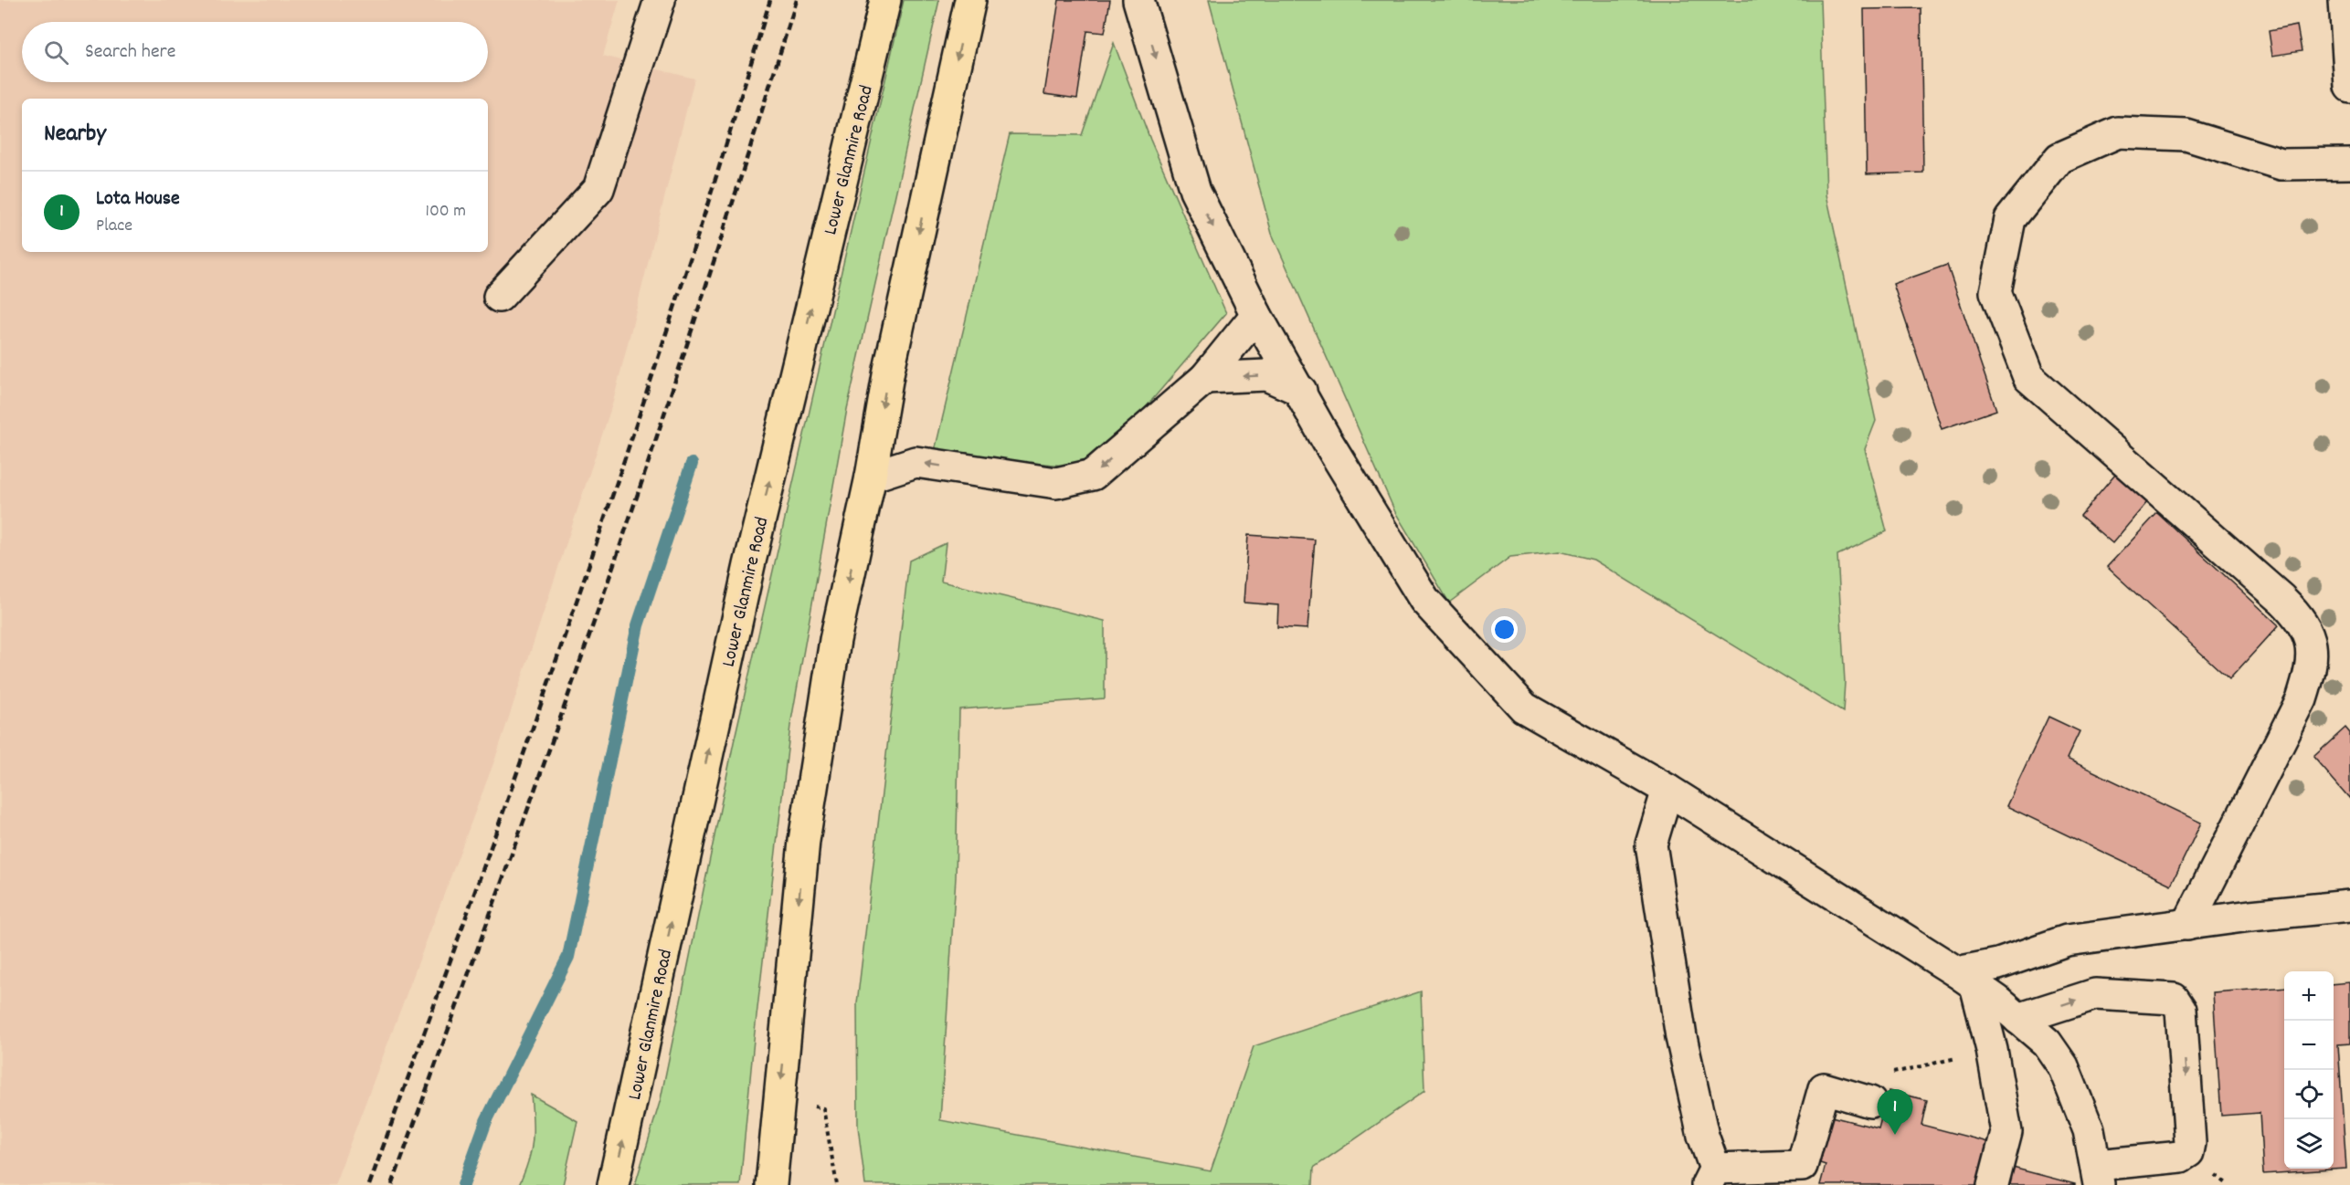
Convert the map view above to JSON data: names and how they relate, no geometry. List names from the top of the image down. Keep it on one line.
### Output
{"streets":{"highway":["Lower Glanmire Road"]},"page":{"search":"Search here","heading":"Nearby","list":[{"mark":"1","name":"Lota House","note":"Place","value":"100 m"}],"map_buttons":["+","−"],"pins":"1"}}
